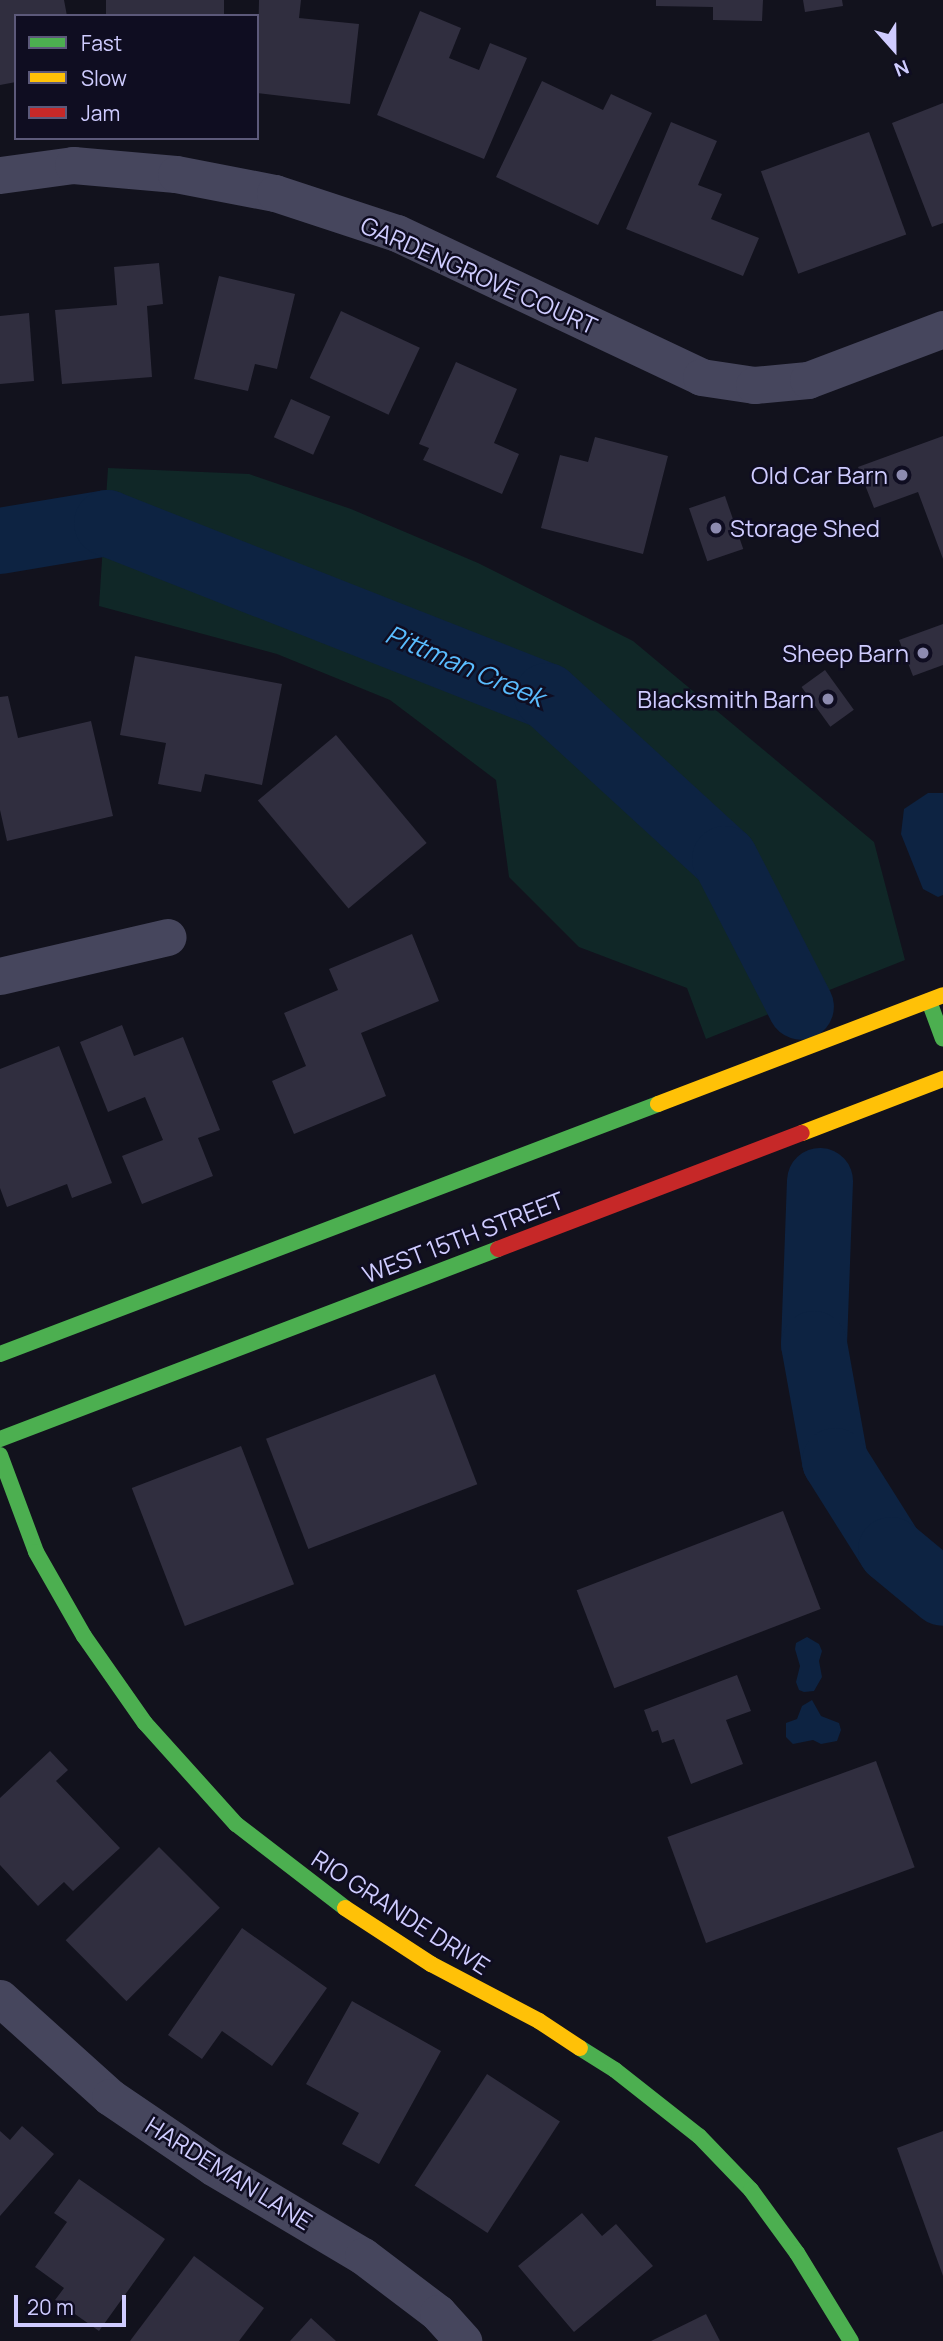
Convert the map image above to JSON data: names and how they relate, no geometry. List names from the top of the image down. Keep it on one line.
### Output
{"streets":{"main road":["WEST 15TH STREET","RIO GRANDE DRIVE"],"street":["GARDENGROVE COURT","HARDEMAN LANE"]},"water":["Pittman Creek"],"places":["Old Car Barn","Storage Shed","Sheep Barn","Blacksmith Barn"],"legend":["Fast","Slow","Jam"],"scale_bar":"20 m","north":"bottom"}
